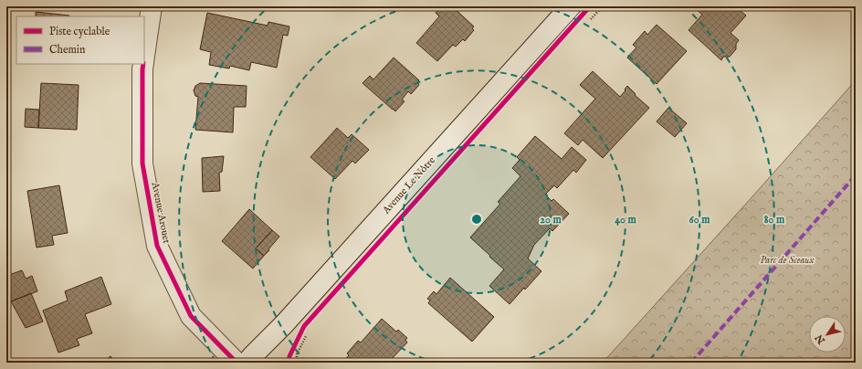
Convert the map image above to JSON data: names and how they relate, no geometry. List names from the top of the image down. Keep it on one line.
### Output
{"streets":{"main road":["Avenue Le Nôtre","Avenue Arouet"]},"parks":["Parc de Sceaux"],"legend":["Piste cyclable","Chemin"],"north":"bottom left","rings":["20 m","40 m","60 m","80 m"]}
